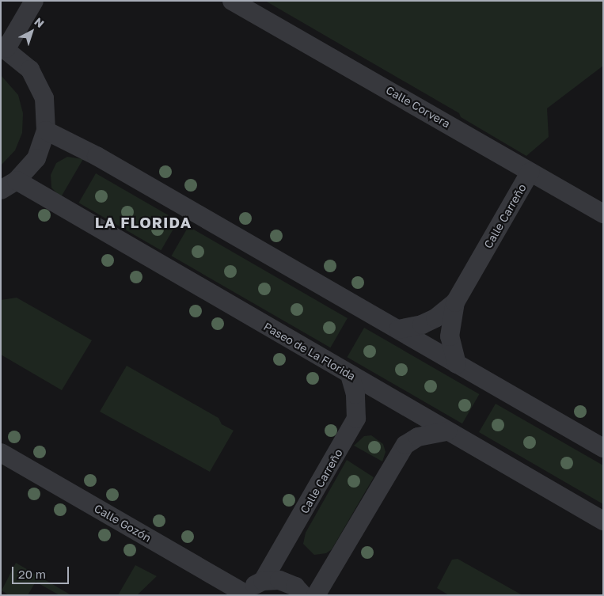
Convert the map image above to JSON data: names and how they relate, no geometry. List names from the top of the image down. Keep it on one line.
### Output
{"streets":{"street":["Calle Corvera","Calle Carreño","Paseo de La Florida","Calle Gozón"]},"crossings":[["Calle Corvera","Calle Carreño"],["Calle Carreño","Paseo de La Florida"]],"districts":["LA FLORIDA"],"scale_bar":"20 m","north":"top right"}
